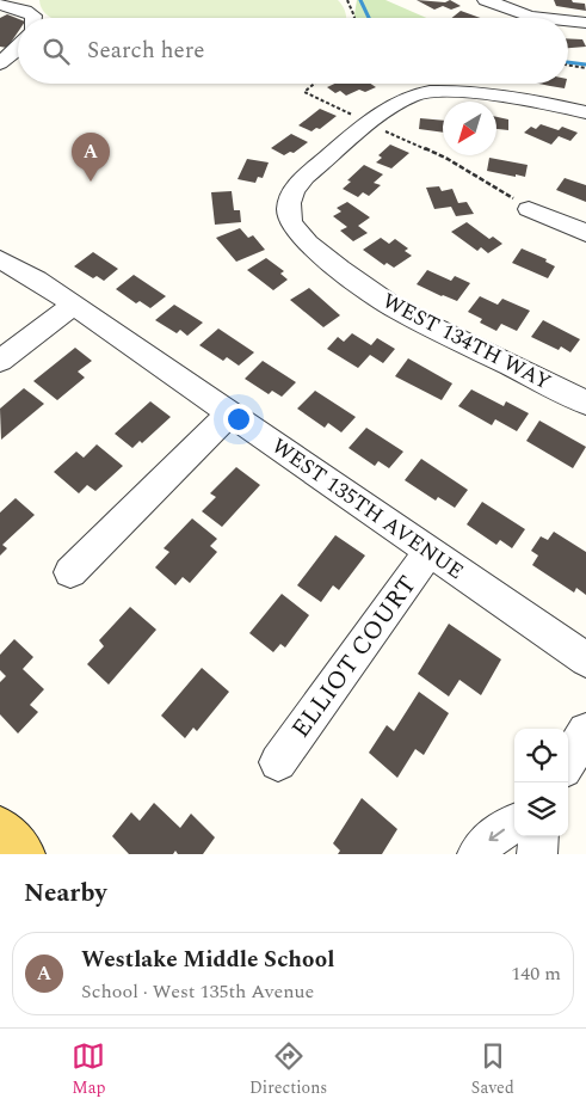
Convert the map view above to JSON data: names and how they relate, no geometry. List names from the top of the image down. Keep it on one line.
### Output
{"streets":{"street":["WEST 134TH WAY","WEST 135TH AVENUE","ELLIOT COURT"]},"crossings":[["WEST 135TH AVENUE","ELLIOT COURT"]],"north":"bottom left","page":{"search":"Search here","pins":"A","heading":"Nearby","list":[{"mark":"A","name":"Westlake Middle School","note":"School · West 135th Avenue","value":"140 m"}],"nav":["Map","Directions","Saved"]}}
